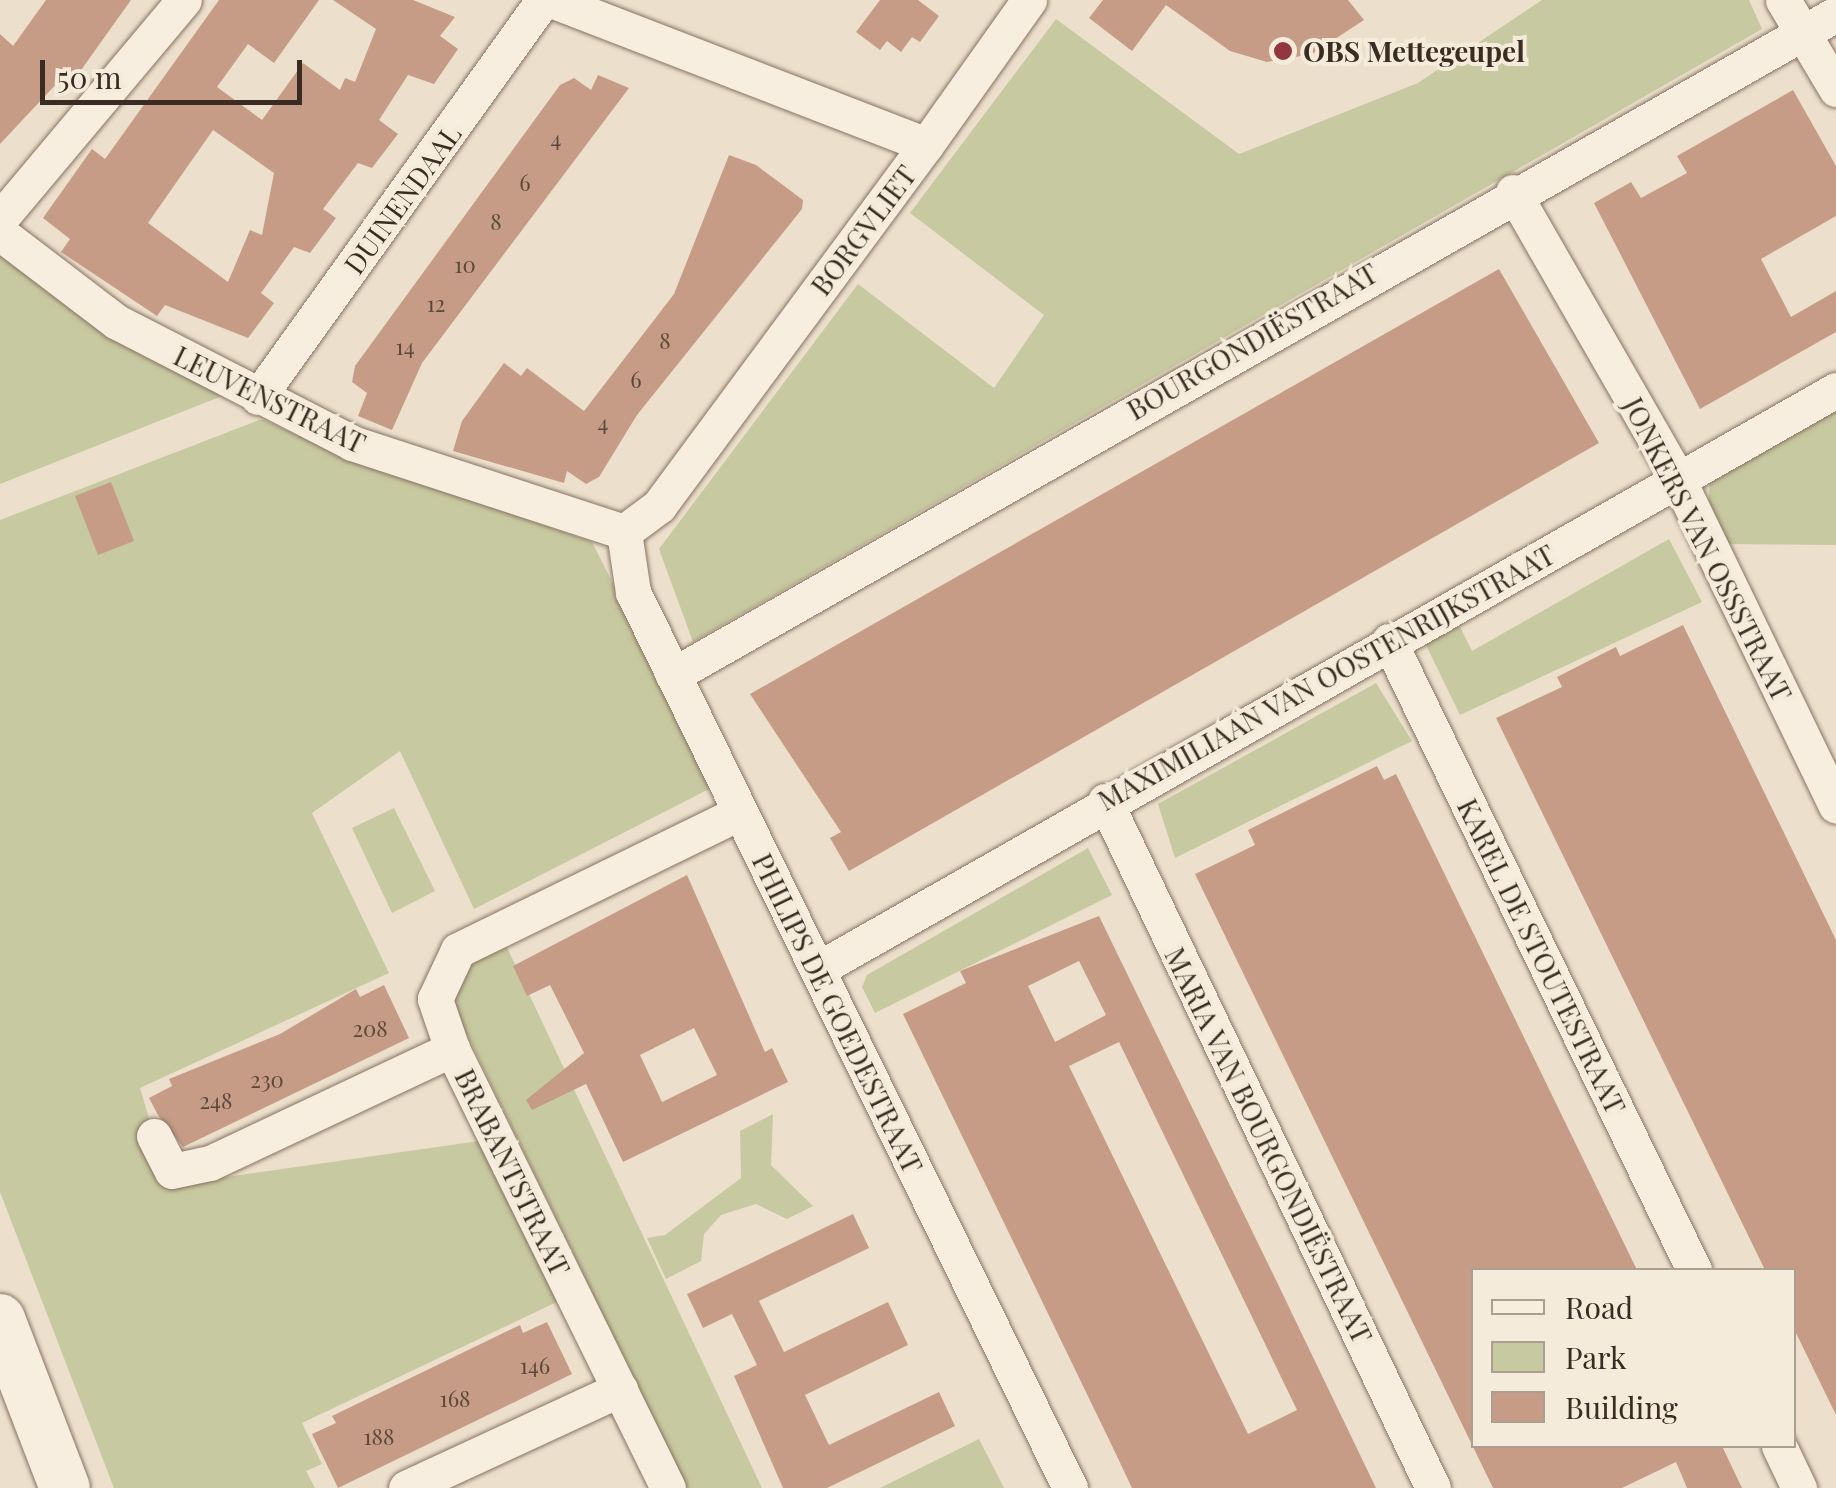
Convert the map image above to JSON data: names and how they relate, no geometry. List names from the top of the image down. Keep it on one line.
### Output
{"streets":{"street":["DUINENDAAL","BORGVLIET","BOURGONDIËSTRAAT","LEUVENSTRAAT","JONKERS VAN OSSSTRAAT","MAXIMILIAAN VAN OOSTENRIJKSTRAAT","KAREL DE STOUTESTRAAT","PHILIPS DE GOEDESTRAAT","MARIA VAN BOURGONDIËSTRAAT","BRABANTSTRAAT"]},"crossings":[["DUINENDAAL","BORGVLIET"],["DUINENDAAL","LEUVENSTRAAT"],["BORGVLIET","LEUVENSTRAAT"],["BORGVLIET","PHILIPS DE GOEDESTRAAT"],["BOURGONDIËSTRAAT","JONKERS VAN OSSSTRAAT"],["BOURGONDIËSTRAAT","PHILIPS DE GOEDESTRAAT"],["LEUVENSTRAAT","PHILIPS DE GOEDESTRAAT"],["JONKERS VAN OSSSTRAAT","MAXIMILIAAN VAN OOSTENRIJKSTRAAT"],["MAXIMILIAAN VAN OOSTENRIJKSTRAAT","KAREL DE STOUTESTRAAT"],["MAXIMILIAAN VAN OOSTENRIJKSTRAAT","PHILIPS DE GOEDESTRAAT"],["MAXIMILIAAN VAN OOSTENRIJKSTRAAT","MARIA VAN BOURGONDIËSTRAAT"]],"places":["OBS Mettegeupel"],"house_numbers":["4","6","8","10","12","8","14","6","4","208","230","248","146","168","188"],"legend":["Road","Park","Building"],"scale_bar":"50 m"}
